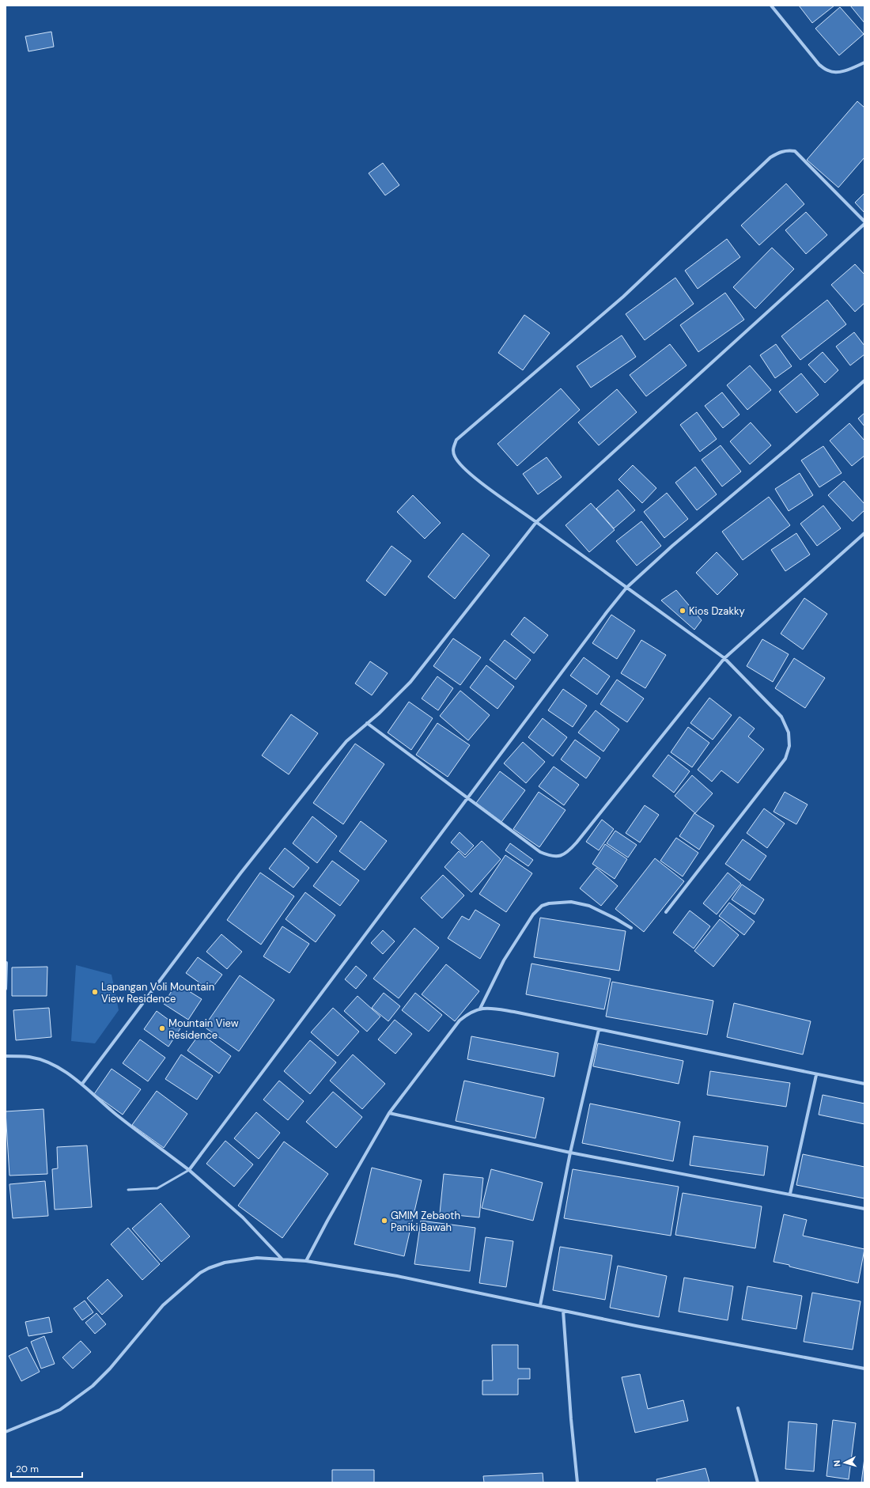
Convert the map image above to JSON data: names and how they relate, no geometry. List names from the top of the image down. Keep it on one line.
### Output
{"places":["Kios Dzakky","Lapangan Voli Mountain View Residence","Mountain View Residence","GMIM Zebaoth Paniki Bawah"],"scale_bar":"20 m","north":"left"}
